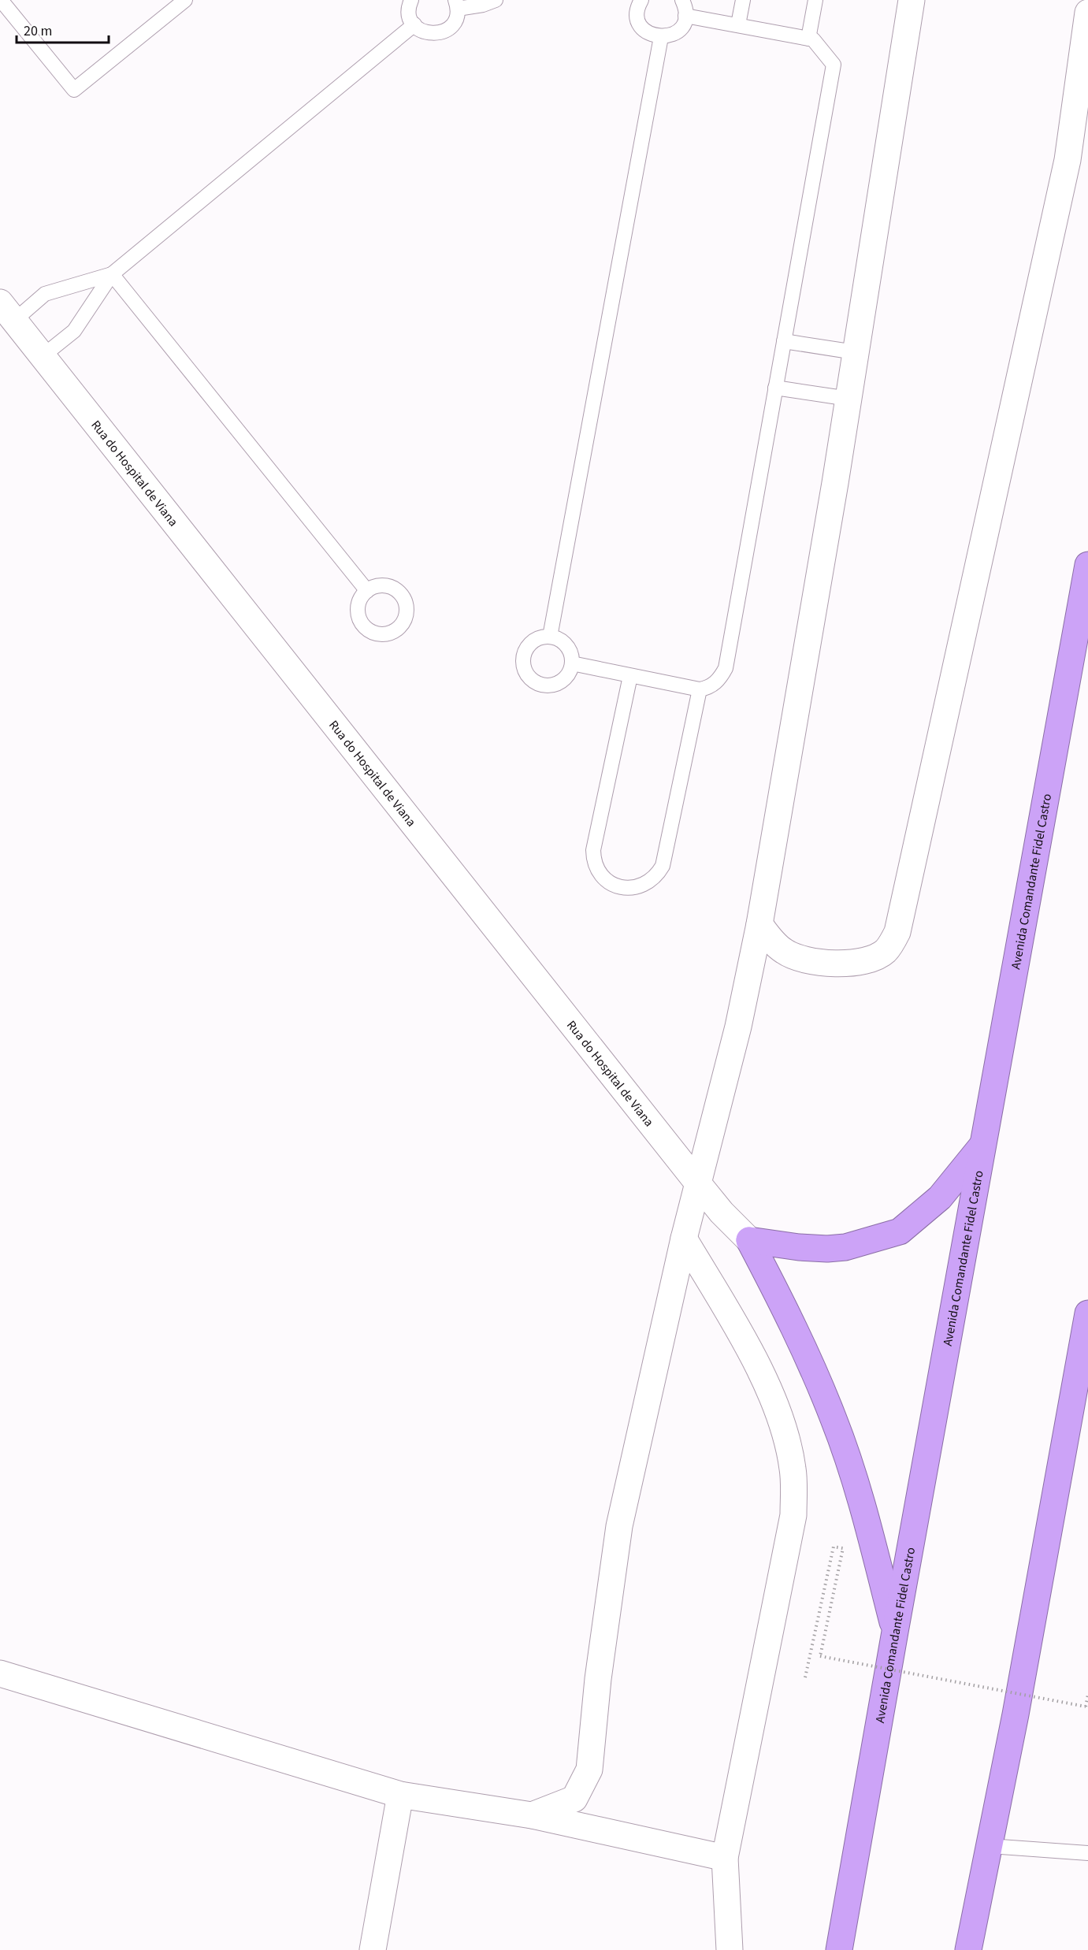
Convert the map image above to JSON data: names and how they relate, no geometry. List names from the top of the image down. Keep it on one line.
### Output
{"streets":{"highway":["Avenida Comandante Fidel Castro"],"street":["Rua do Hospital de Viana"]},"scale_bar":"20 m"}
